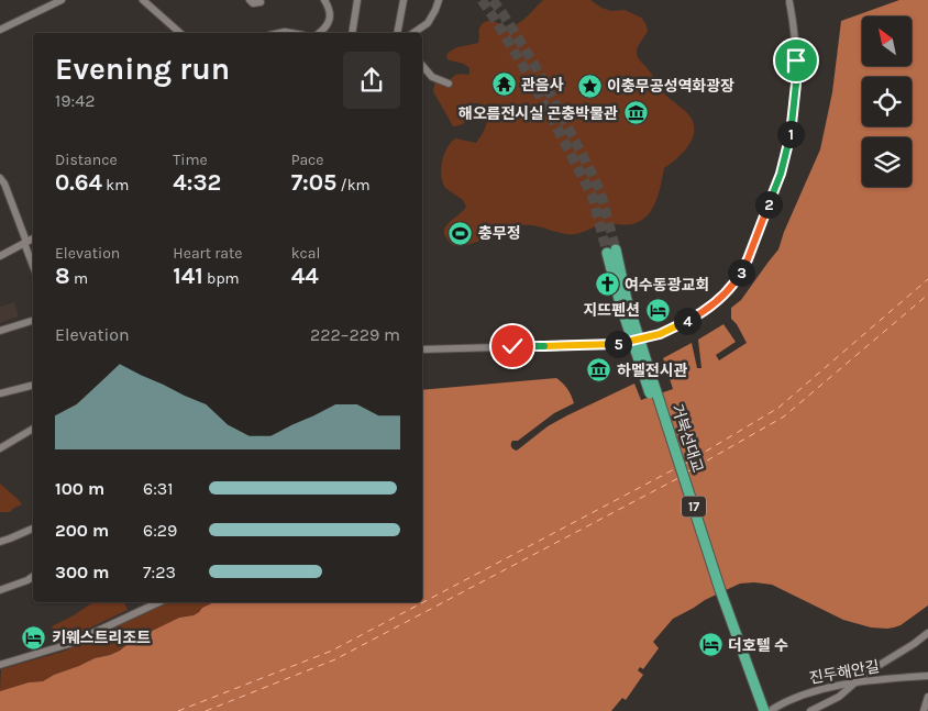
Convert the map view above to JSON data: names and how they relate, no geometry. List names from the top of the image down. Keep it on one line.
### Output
{"streets":{"main road":["거북선대교","17"],"street":["진두해안길"]},"crossings":[["거북선대교","17"]],"places":{"temple":["관음사"],"place":["이충무공성역화광장"],"museum":["해오름전시실 곤충박물관","하멜전시관"],"sports":["충무정"],"church":["여수동광교회"],"hotel":["지뜨펜션","키웨스트리조트","더호텔 수"]},"north":"top left","page":{"heading":["Evening run","19:42"],"pins":["1","2","3","4","5"],"stats":[["Distance","0.64 km"],["Time","4:32"],["Pace","7:05 /km"],["Elevation","8 m"],["Heart rate","141 bpm"],["kcal","44"]],"chart":["Elevation","222–229 m"],"list":[{"name":"100 m","note":"6:31"},{"name":"200 m","note":"6:29"},{"name":"300 m","note":"7:23"}]}}
